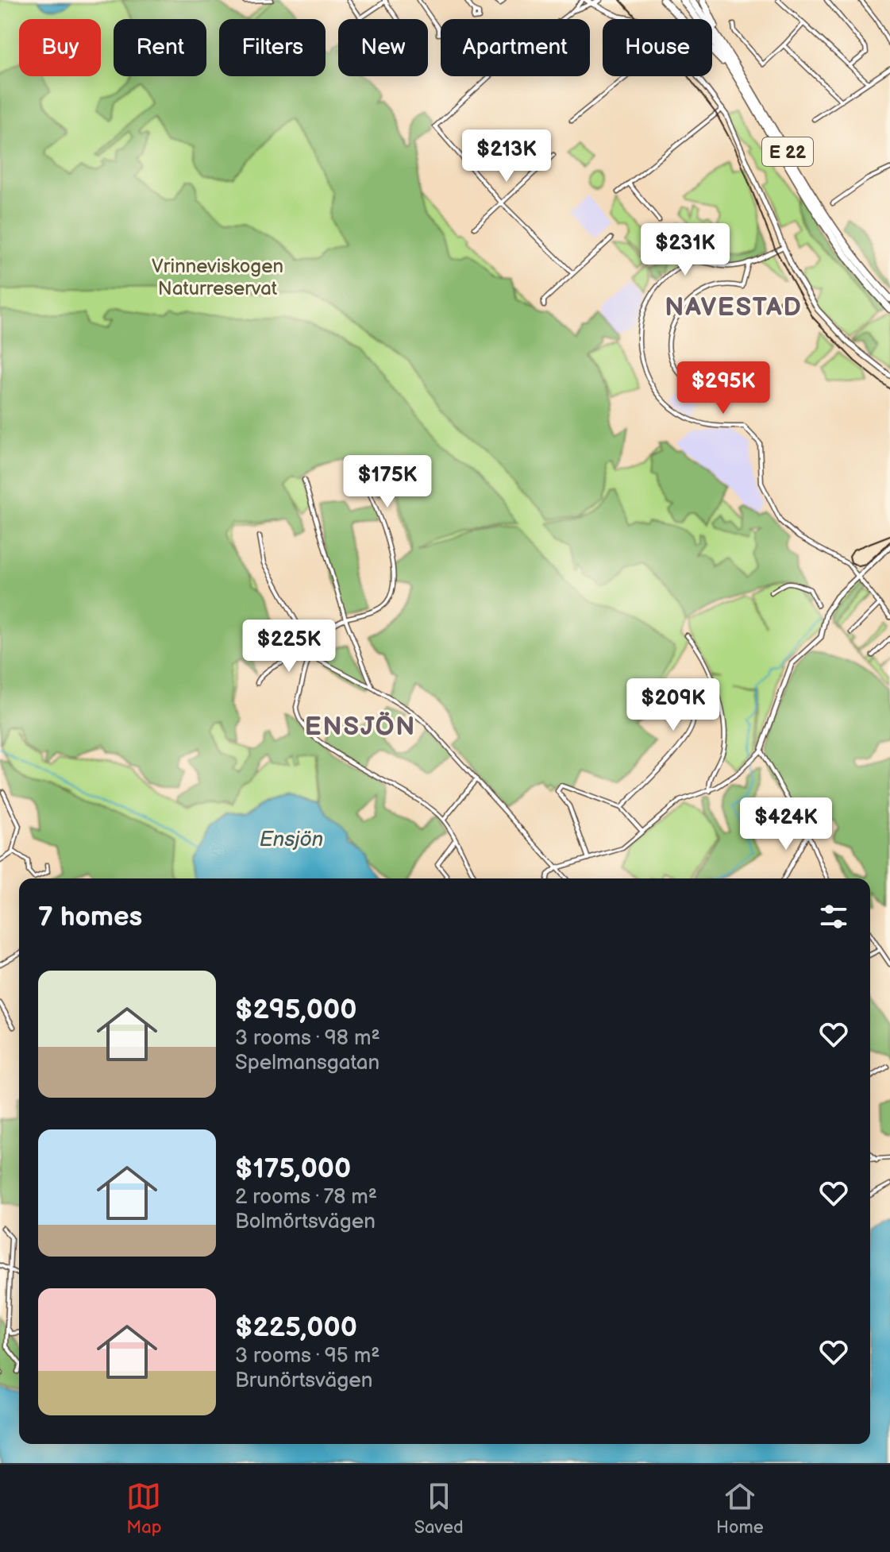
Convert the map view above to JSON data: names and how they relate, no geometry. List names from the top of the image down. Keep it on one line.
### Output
{"streets":{"highway":["E 22"]},"districts":["NAVESTAD","ENSJÖN"],"water":["Ensjön"],"parks":["Vrinneviskogen Naturreservat"],"page":{"chip":["Buy","Rent","Filters","New","Apartment","House"],"price":["$213K","$231K","$295K","$175K","$225K","$209K","$424K"],"heading":"7 homes","list":[{"name":"$295,000","note":"3 rooms · 98 m² · Spelmansgatan"},{"name":"$175,000","note":"2 rooms · 78 m² · Bolmörtsvägen"},{"name":"$225,000","note":"3 rooms · 95 m² · Brunörtsvägen"}],"tabs":["Map","Saved","Home"]}}
